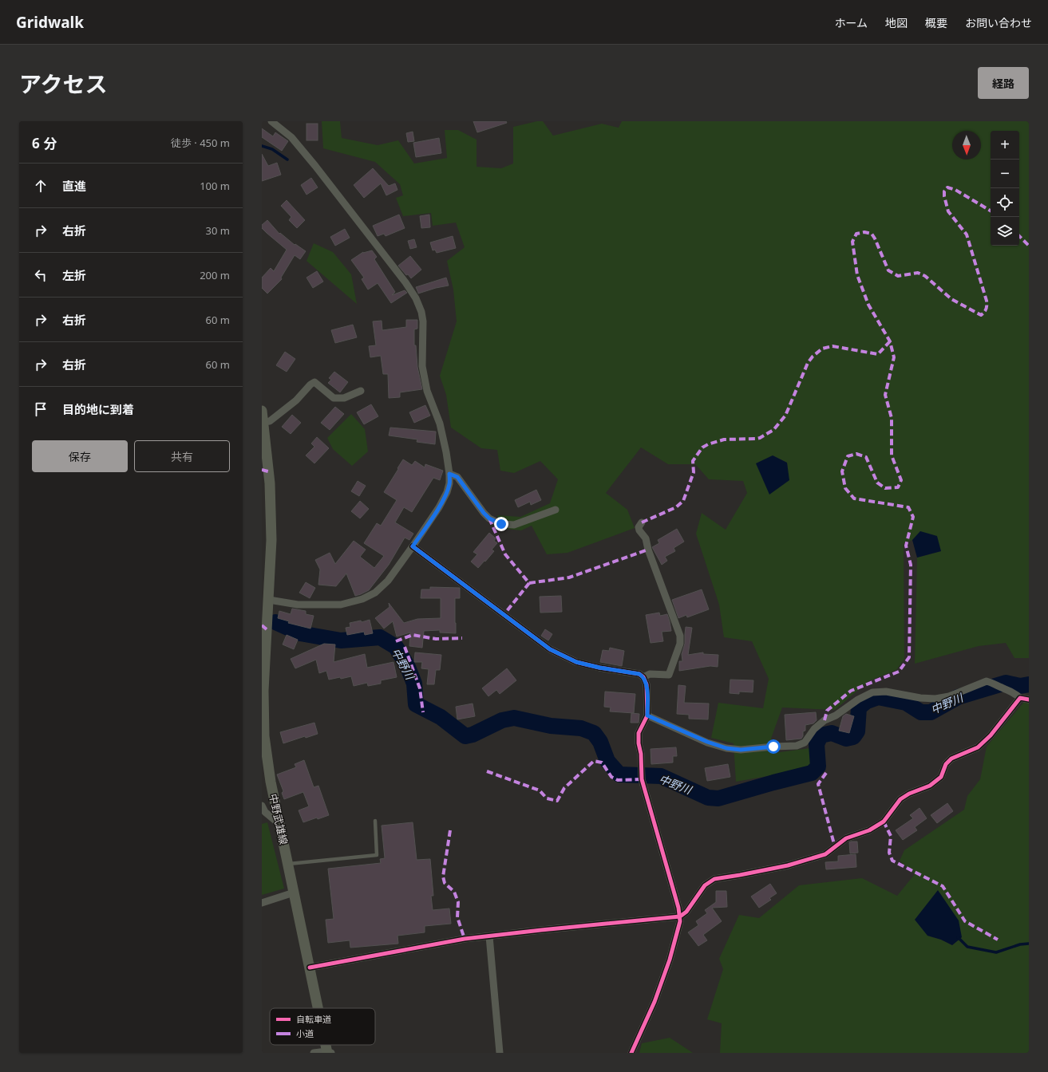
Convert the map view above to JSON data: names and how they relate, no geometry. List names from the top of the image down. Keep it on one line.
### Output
{"streets":{"main road":["中野武雄線"]},"water":["中野川"],"legend":["自転車道","小道"],"north":"bottom","page":{"header":"Gridwalk","nav":["ホーム","地図","概要","お問い合わせ"],"title":"アクセス","buttons":["経路",["保存","共有"]],"heading":["6 分","徒歩 · 450 m"],"map_buttons":["+","−"],"list":[["直進","100 m"],["右折","30 m"],["左折","200 m"],["右折","60 m"],["右折","60 m"],"目的地に到着"]}}
